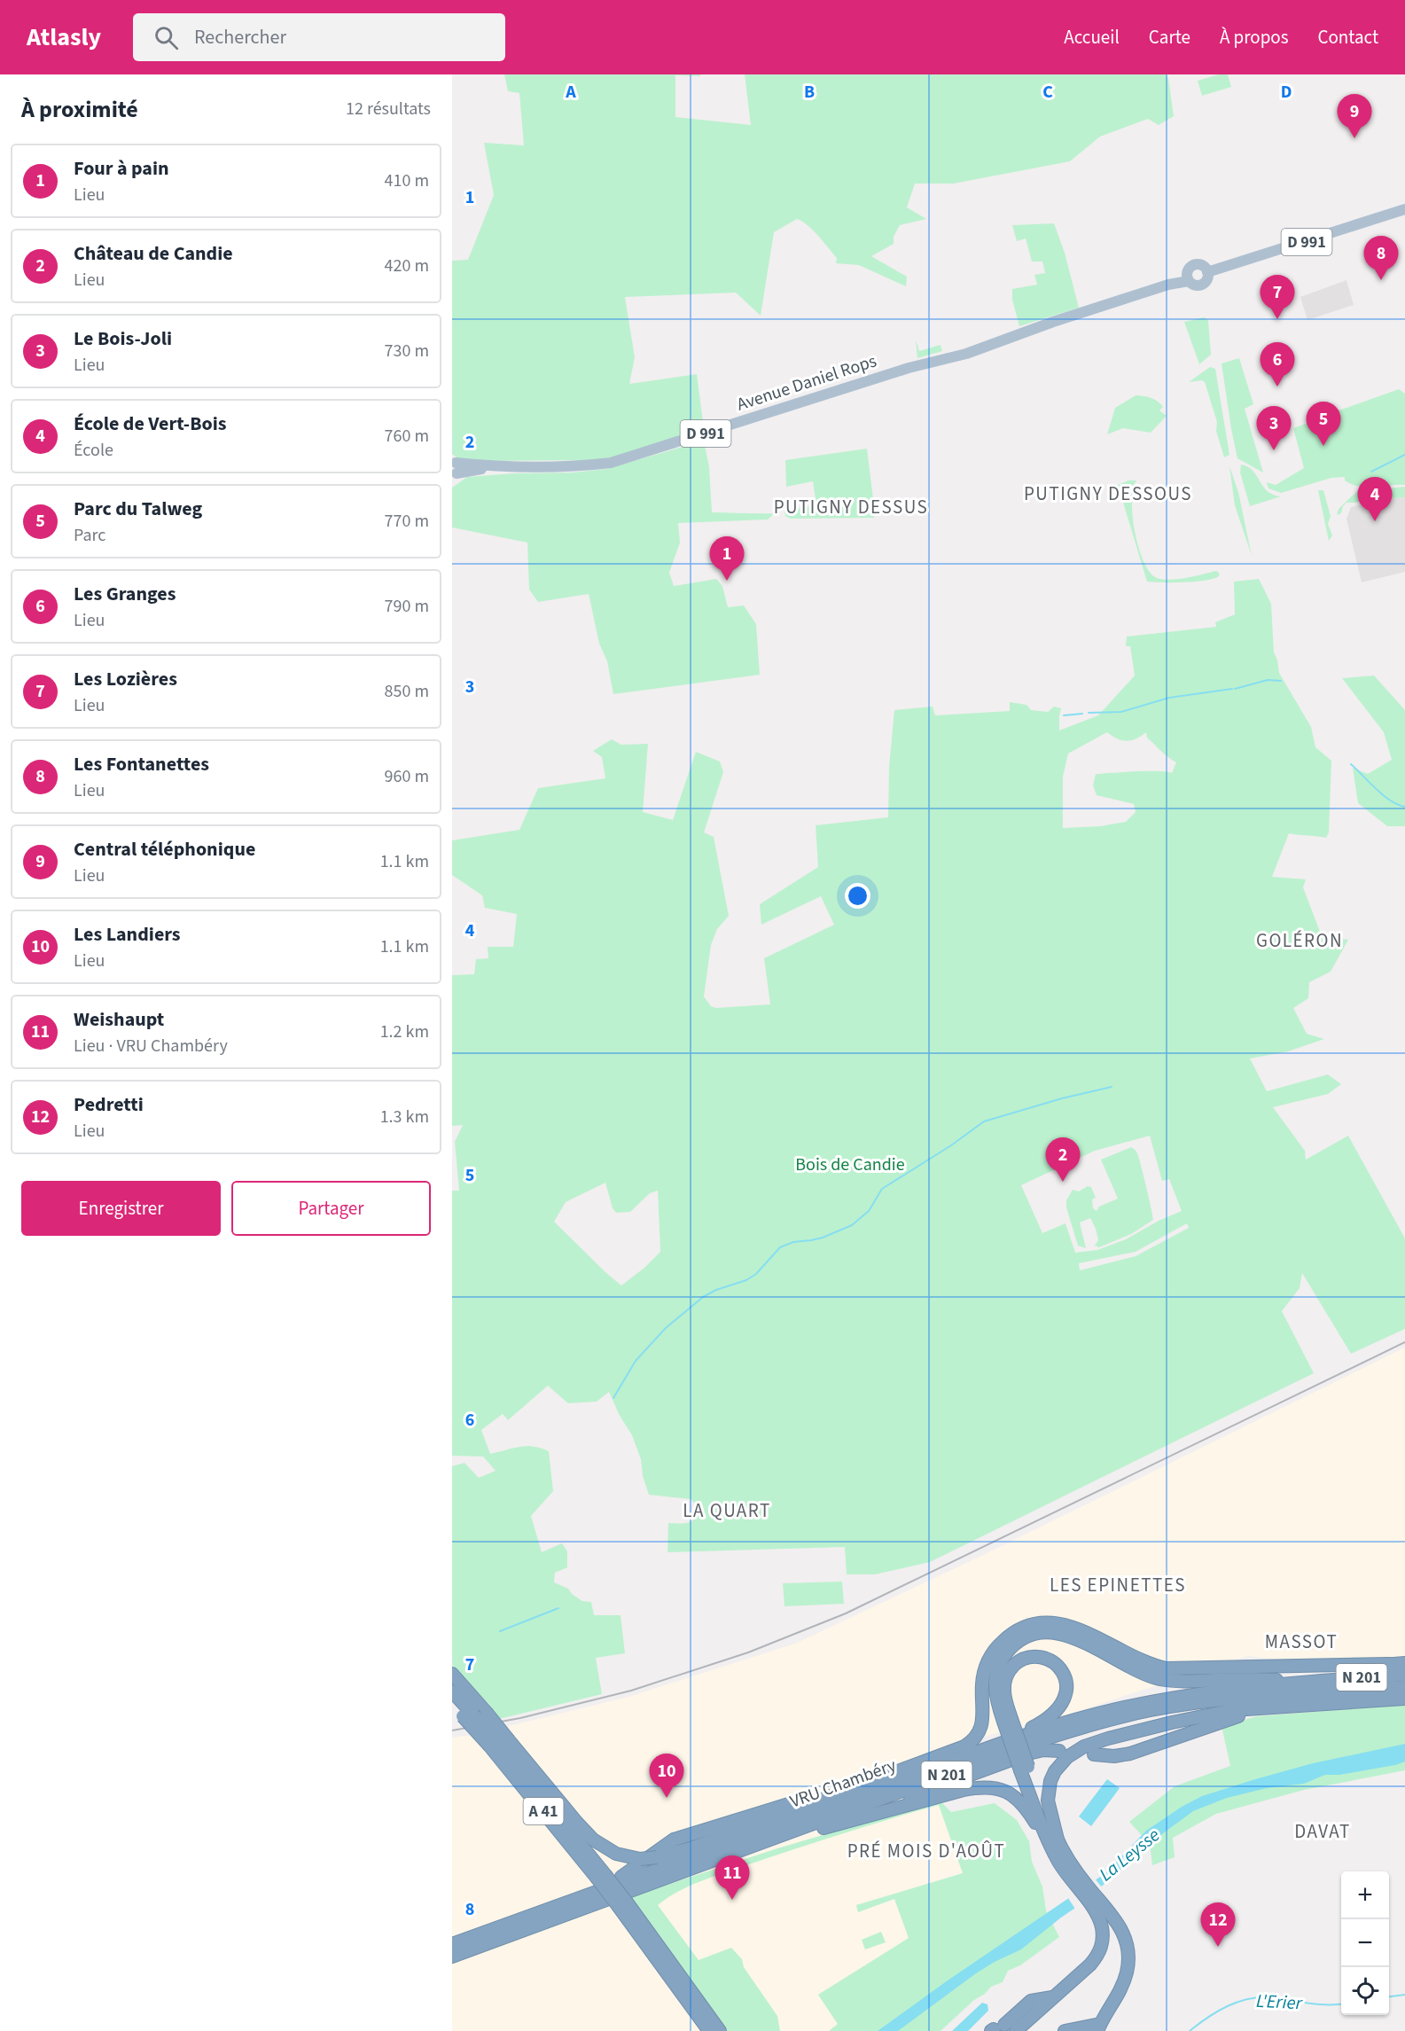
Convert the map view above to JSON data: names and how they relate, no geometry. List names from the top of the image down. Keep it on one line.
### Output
{"streets":{"highway":["N 201","VRU Chambéry","A 41"],"main road":["D 991","Avenue Daniel Rops"]},"crossings":[["N 201","VRU Chambéry"]],"districts":["PUTIGNY DESSOUS","PUTIGNY DESSUS","GOLÉRON","LA QUART","LES EPINETTES","MASSOT","DAVAT","PRÉ MOIS D'AOÛT"],"water":["La Leysse","L'Erier"],"parks":["Bois de Candie"],"page":{"header":"Atlasly","search":"Rechercher","nav":["Accueil","Carte","À propos","Contact"],"heading":["À proximité","12 résultats"],"pins":["9","8","7","6","5","3","4","1","2","10","11","12"],"list":[{"mark":"1","name":"Four à pain","note":"Lieu","value":"410 m"},{"mark":"2","name":"Château de Candie","note":"Lieu","value":"420 m"},{"mark":"3","name":"Le Bois-Joli","note":"Lieu","value":"730 m"},{"mark":"4","name":"École de Vert-Bois","note":"École","value":"760 m"},{"mark":"5","name":"Parc du Talweg","note":"Parc","value":"770 m"},{"mark":"6","name":"Les Granges","note":"Lieu","value":"790 m"},{"mark":"7","name":"Les Lozières","note":"Lieu","value":"850 m"},{"mark":"8","name":"Les Fontanettes","note":"Lieu","value":"960 m"},{"mark":"9","name":"Central téléphonique","note":"Lieu","value":"1.1 km"},{"mark":"10","name":"Les Landiers","note":"Lieu","value":"1.1 km"},{"mark":"11","name":"Weishaupt","note":"Lieu · VRU Chambéry","value":"1.2 km"},{"mark":"12","name":"Pedretti","note":"Lieu","value":"1.3 km"}],"buttons":["Enregistrer","Partager"],"map_buttons":["+","−"]},"grid":{"columns":["A","B","C","D"],"rows":["1","2","3","4","5","6","7","8"]}}
